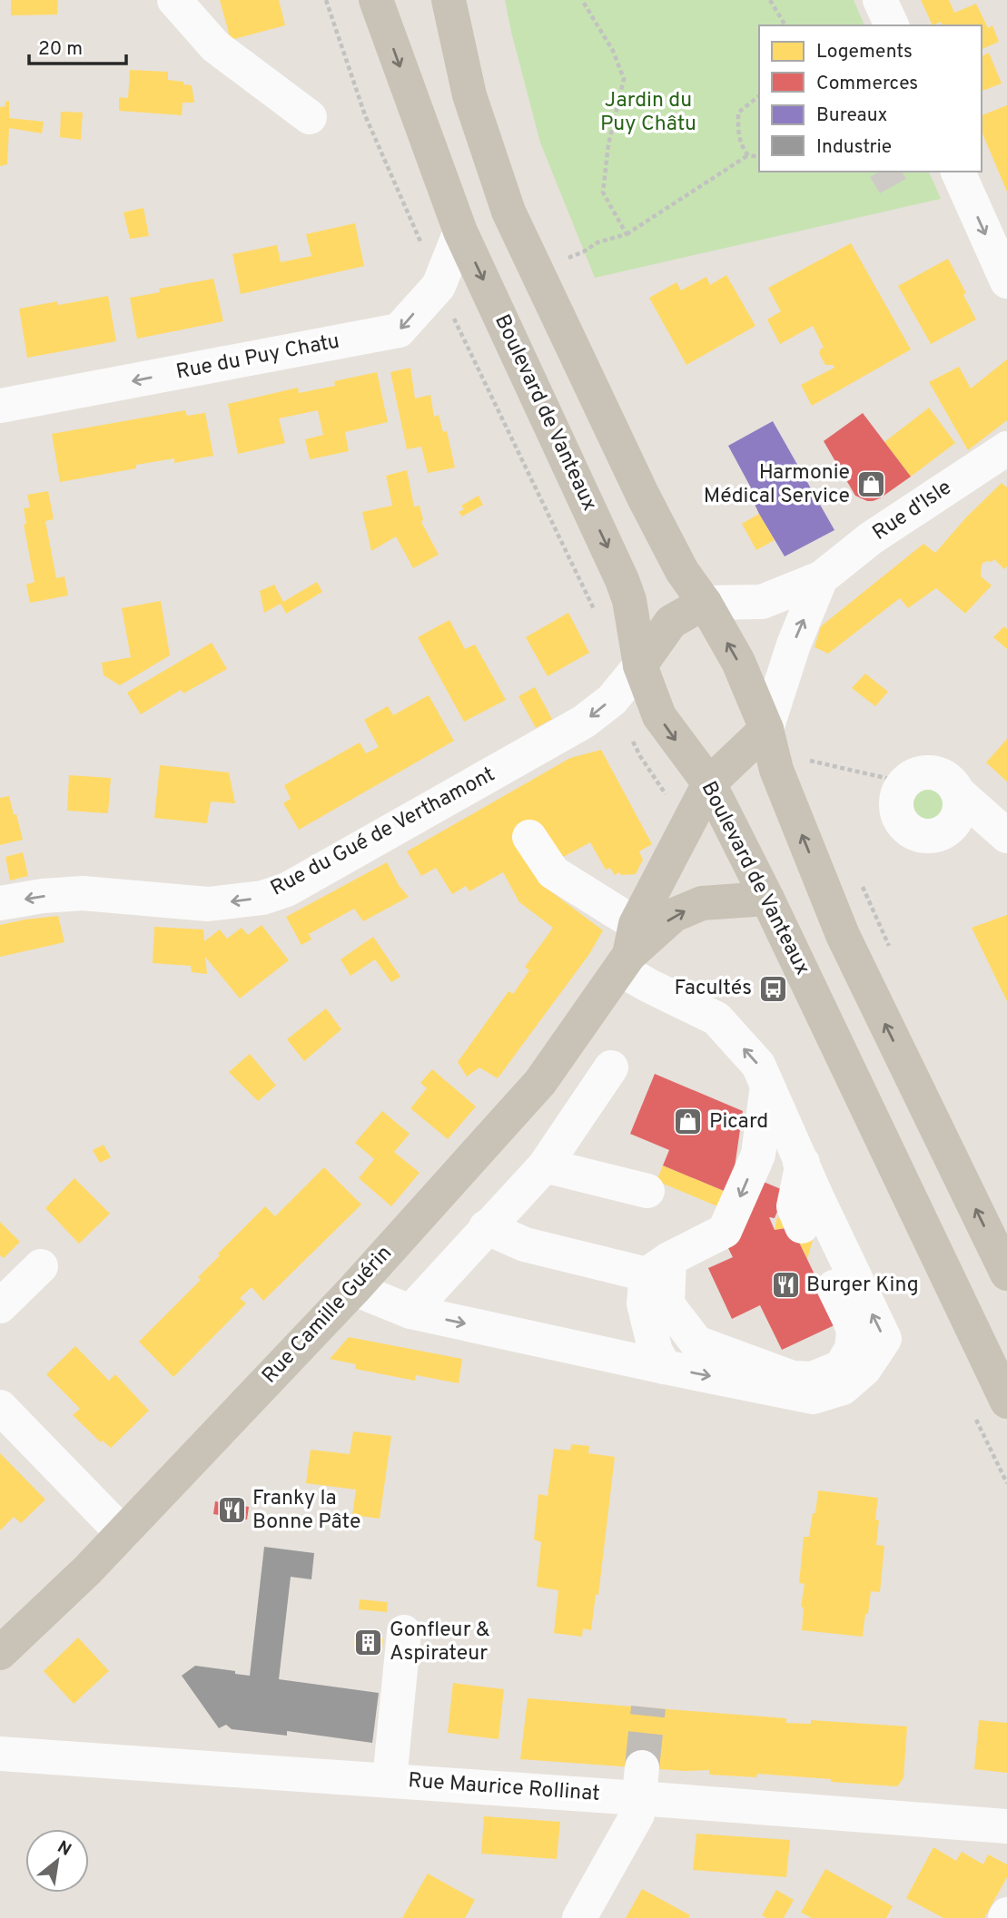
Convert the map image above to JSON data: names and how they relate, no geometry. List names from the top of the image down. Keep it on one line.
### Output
{"streets":{"main road":["Boulevard de Vanteaux","Rue d'Isle","Rue du Gué de Verthamont","Rue Camille Guérin"],"street":["Rue du Puy Chatu","Rue Maurice Rollinat"]},"crossings":[["Rue du Puy Chatu","Boulevard de Vanteaux"],["Boulevard de Vanteaux","Rue du Gué de Verthamont"],["Boulevard de Vanteaux","Rue Camille Guérin"],["Rue d'Isle","Rue du Gué de Verthamont"],["Rue d'Isle","Rue Camille Guérin"]],"one_way":["Rue du Puy Chatu","Rue du Gué de Verthamont"],"parks":["Jardin du Puy Châtu"],"places":{"shop":["Harmonie Médical Service","Picard"],"bus stop":["Facultés"],"restaurant":["Burger King","Franky la Bonne Pâte"],"building":["Gonfleur & Aspirateur"]},"legend":["Logements","Commerces","Bureaux","Industrie"],"scale_bar":"20 m","north":"top right"}
